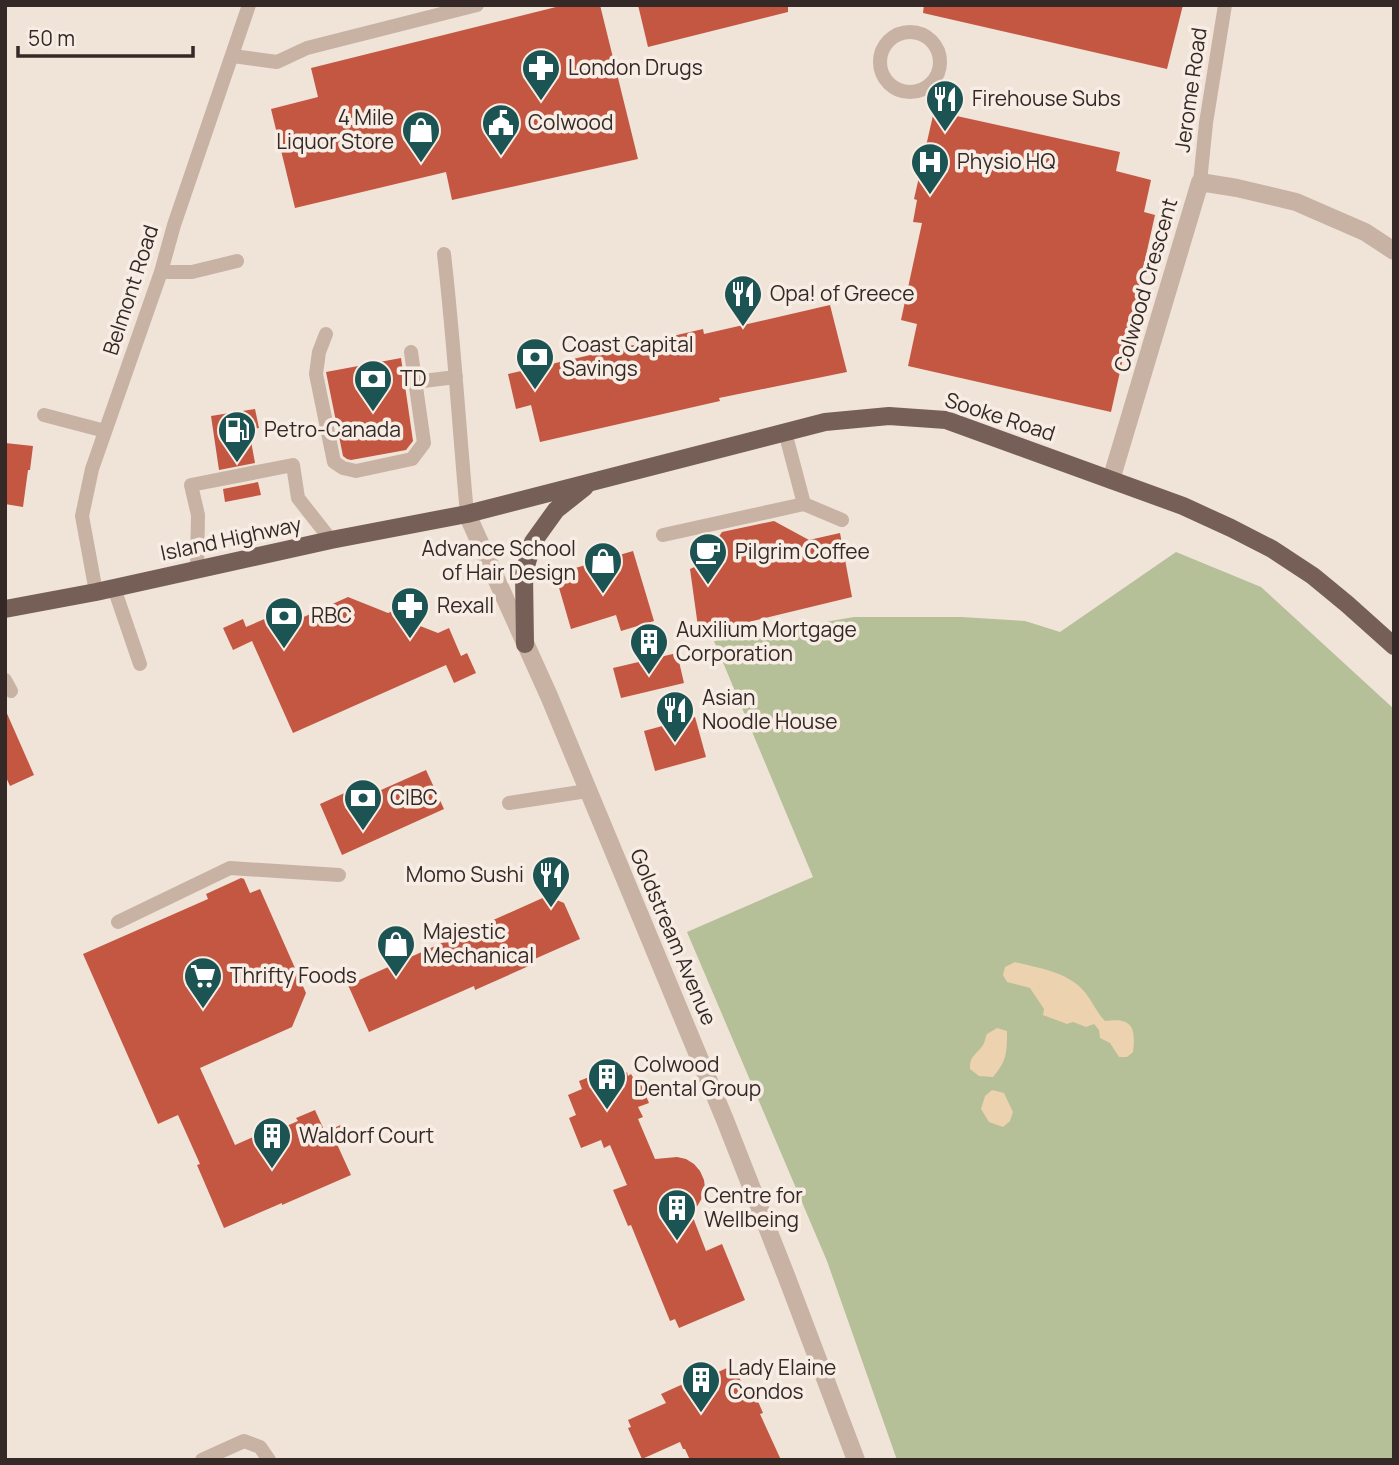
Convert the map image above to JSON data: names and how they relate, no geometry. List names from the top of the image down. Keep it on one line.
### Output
{"streets":{"main road":["Sooke Road","Island Highway"],"street":["Colwood Crescent","Goldstream Avenue"],"lane":["Jerome Road","Belmont Road"]},"crossings":[["Jerome Road","Colwood Crescent"],["Colwood Crescent","Sooke Road"],["Belmont Road","Island Highway"],["Sooke Road","Island Highway"],["Sooke Road","Goldstream Avenue"],["Island Highway","Goldstream Avenue"]],"places":{"pharmacy":["London Drugs","Rexall"],"restaurant":["Firehouse Subs","Opa! of Greece","Asian Noodle House","Momo Sushi"],"public building":["Colwood"],"shop":["4 Mile Liquor Store","Advance School of Hair Design","Majestic Mechanical"],"hospital":["Physio HQ"],"bank":["Coast Capital Savings","TD","RBC","CIBC"],"fuel station":["Petro-Canada"],"cafe":["Pilgrim Coffee"],"building":["Auxilium Mortgage Corporation","Colwood Dental Group","Waldorf Court","Centre for Wellbeing","Lady Elaine Condos"],"supermarket":["Thrifty Foods"]},"scale_bar":"50 m"}
